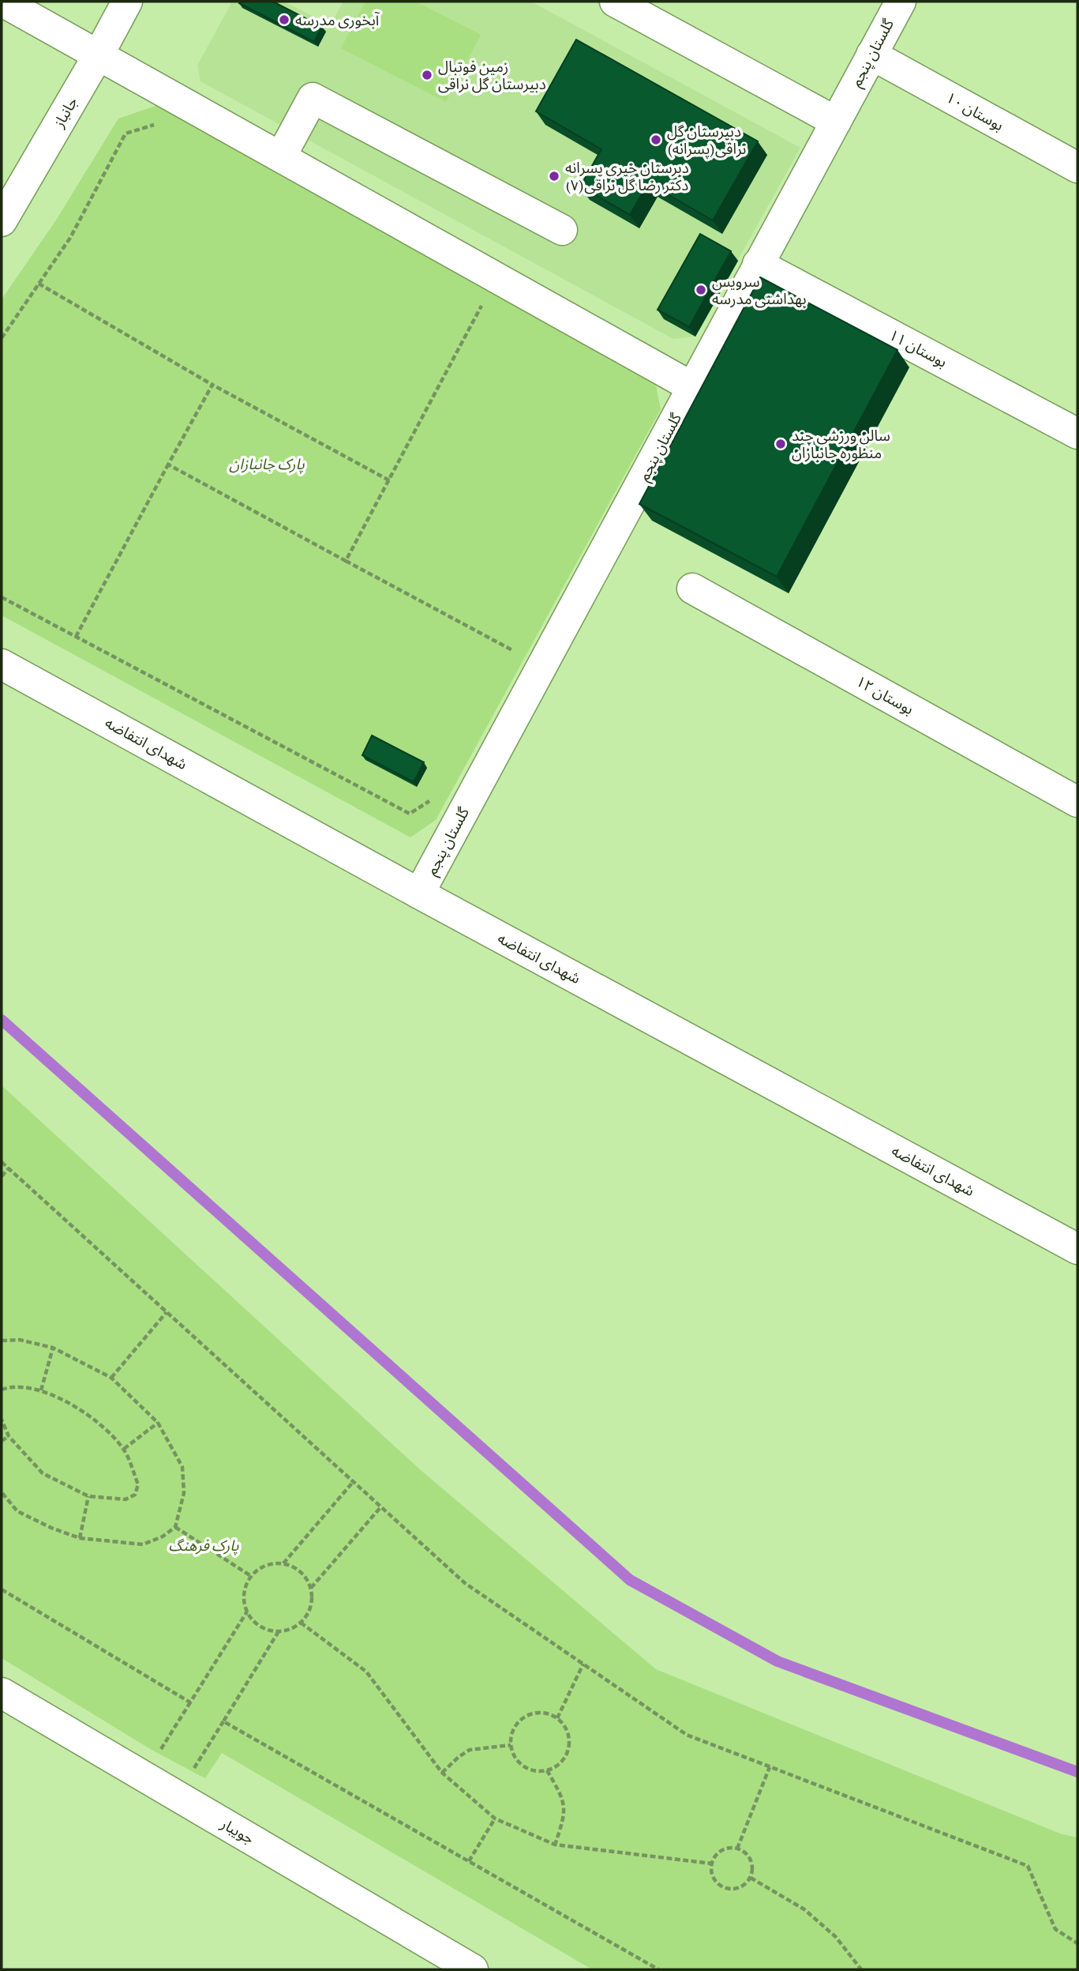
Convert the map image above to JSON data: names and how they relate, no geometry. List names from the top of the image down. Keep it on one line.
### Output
{"streets":{"street":["گلستان پنجم","بوستان ۱۰","جانباز","بوستان ۱۱","بوستان ۱۲","شهدای انتفاضه","جویبار"]},"crossings":[["گلستان پنجم","بوستان ۱۰"],["گلستان پنجم","بوستان ۱۱"],["گلستان پنجم","شهدای انتفاضه"]],"parks":["پارک جانبازان","پارک فرهنگ"],"places":["آبخوری مدرسه","زمین فوتبال دبیرستان گل نراقی","دبیرستان گل نراقی(پسرانه)","دبرستان خیری پسرانه دکتر رضا گل نراقی(۷)","سرویس بهداشتی مدرسه","سالن ورزشی چند منظوره جانبازان"]}
